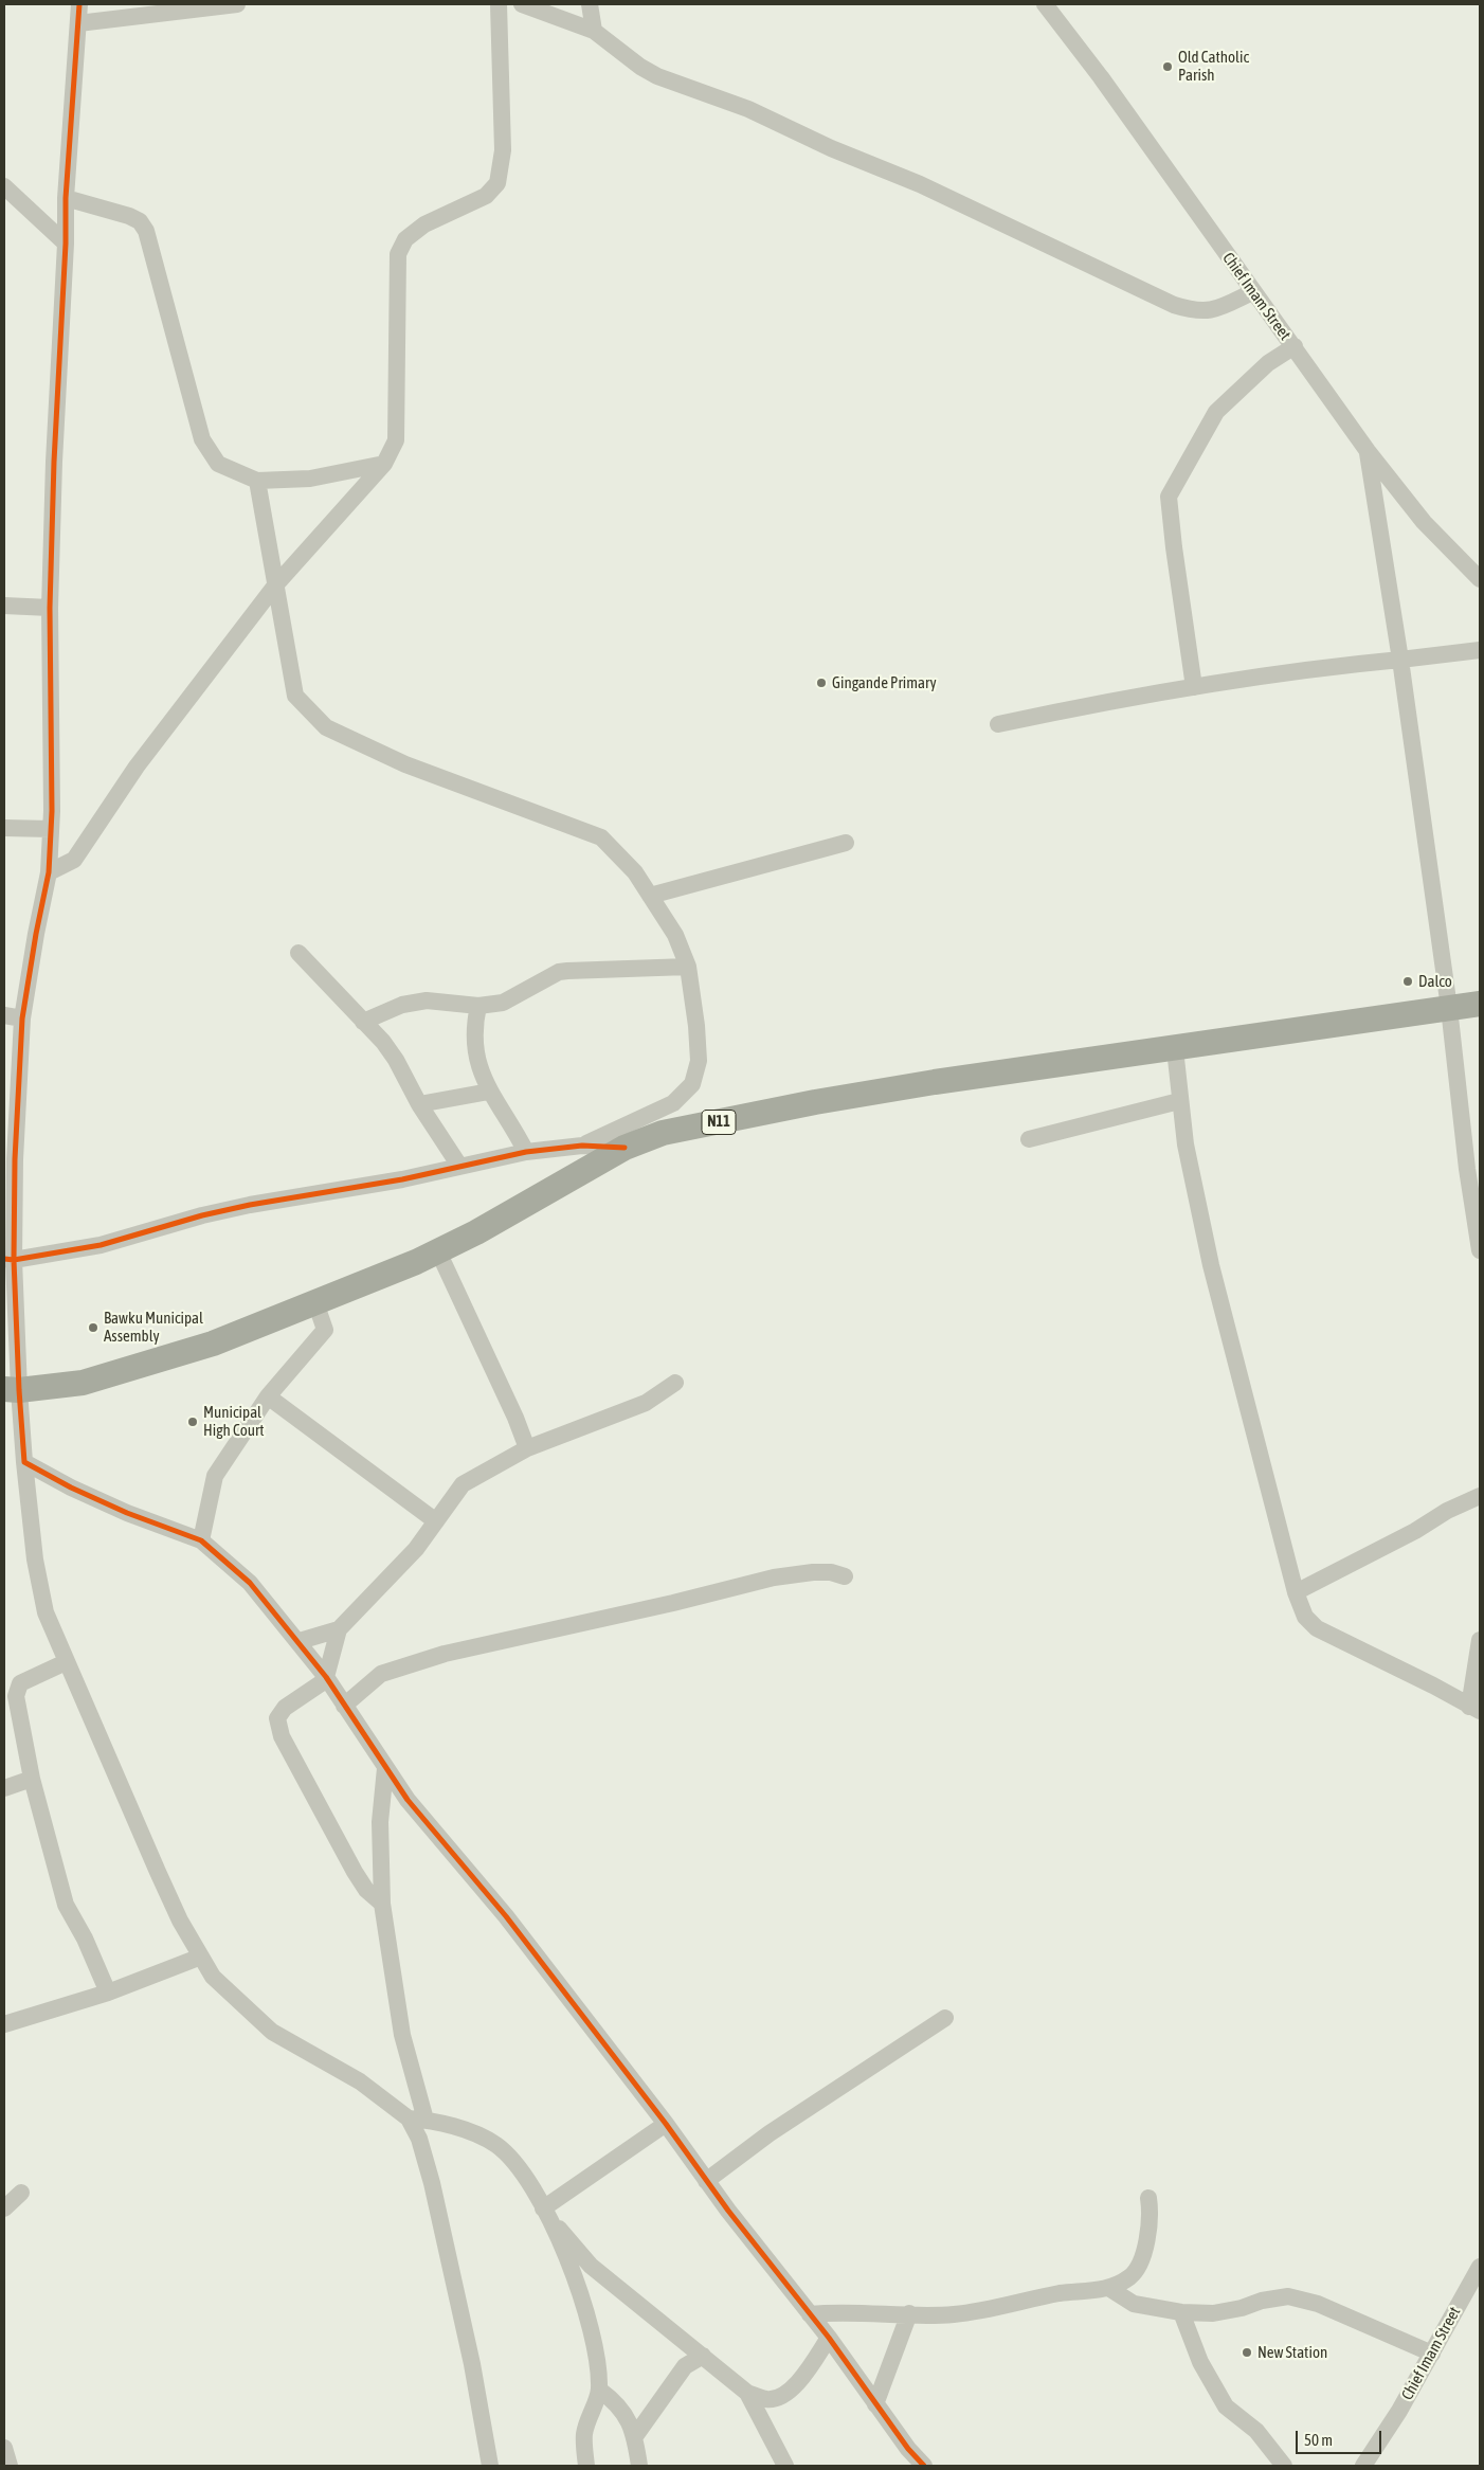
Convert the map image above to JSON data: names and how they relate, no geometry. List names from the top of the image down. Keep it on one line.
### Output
{"streets":{"highway":["N11"],"street":["Chief Imam Street"]},"places":["Old Catholic Parish","Gingande Primary","Dalco","Bawku Municipal Assembly","Municipal High Court","New Station"],"scale_bar":"50 m"}
